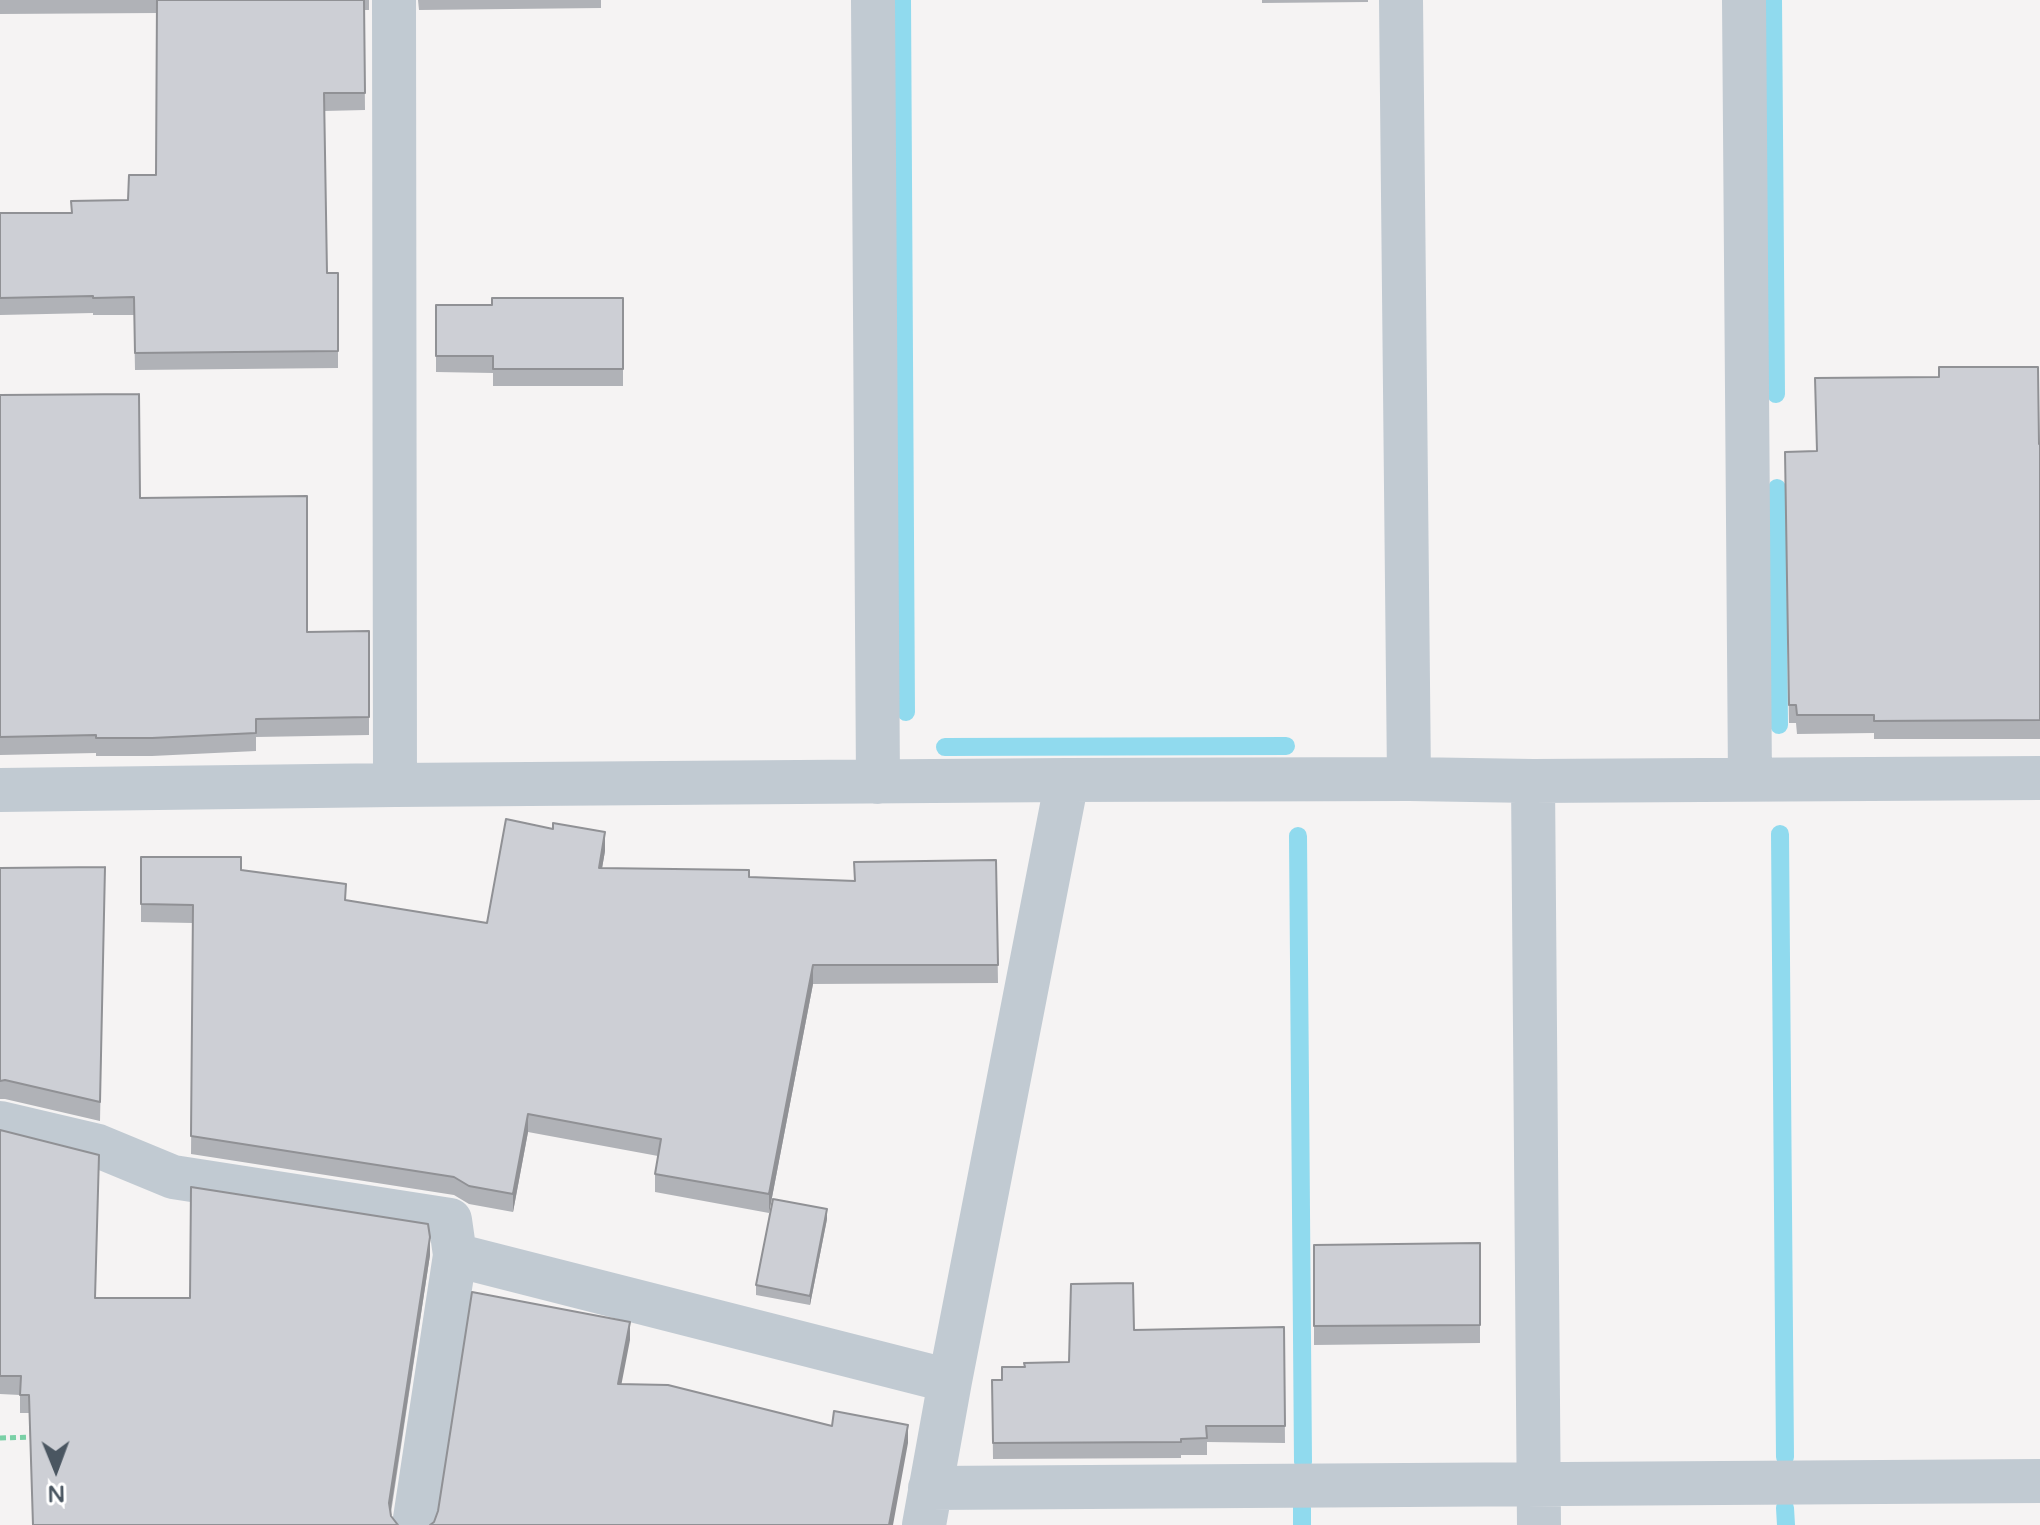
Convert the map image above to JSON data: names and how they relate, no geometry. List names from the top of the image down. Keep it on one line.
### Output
{"north":"bottom"}
